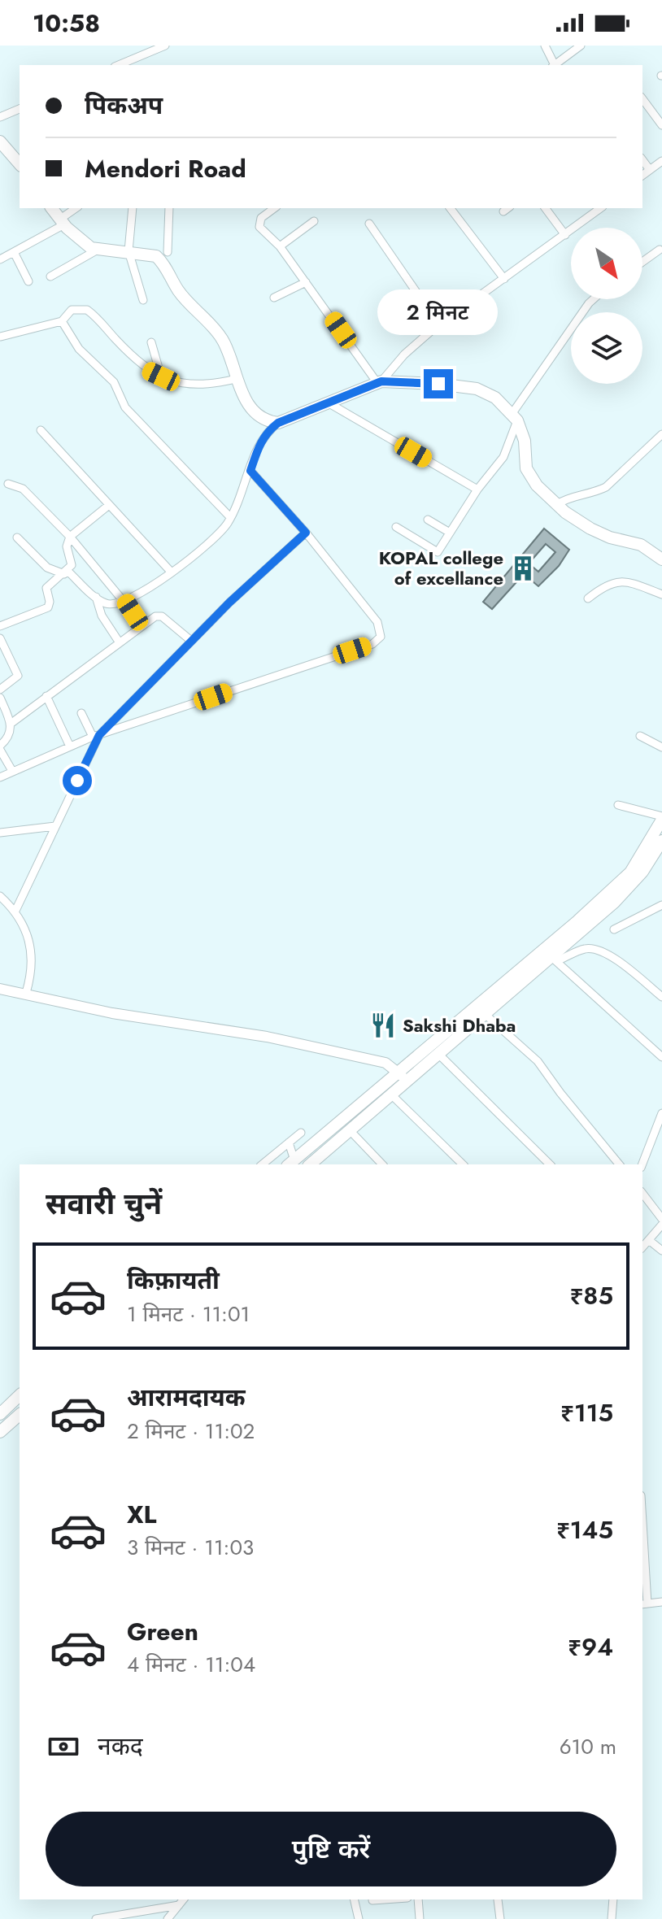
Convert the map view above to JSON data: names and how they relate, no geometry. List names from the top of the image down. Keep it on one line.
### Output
{"places":{"building":["KOPAL college of excellance"],"restaurant":["Sakshi Dhaba"]},"north":"bottom right","page":{"status":"10:58","banner":["पिकअप","Mendori Road"],"bubble":"2 मिनट","heading":"सवारी चुनें","list":[{"name":"किफ़ायती","note":"1 मिनट · 11:01","value":"₹85"},{"name":"आरामदायक","note":"2 मिनट · 11:02","value":"₹115"},{"name":"XL","note":"3 मिनट · 11:03","value":"₹145"},{"name":"Green","note":"4 मिनट · 11:04","value":"₹94"}],"pay":["नकद","610 m"],"buttons":"पुष्टि करें"}}
